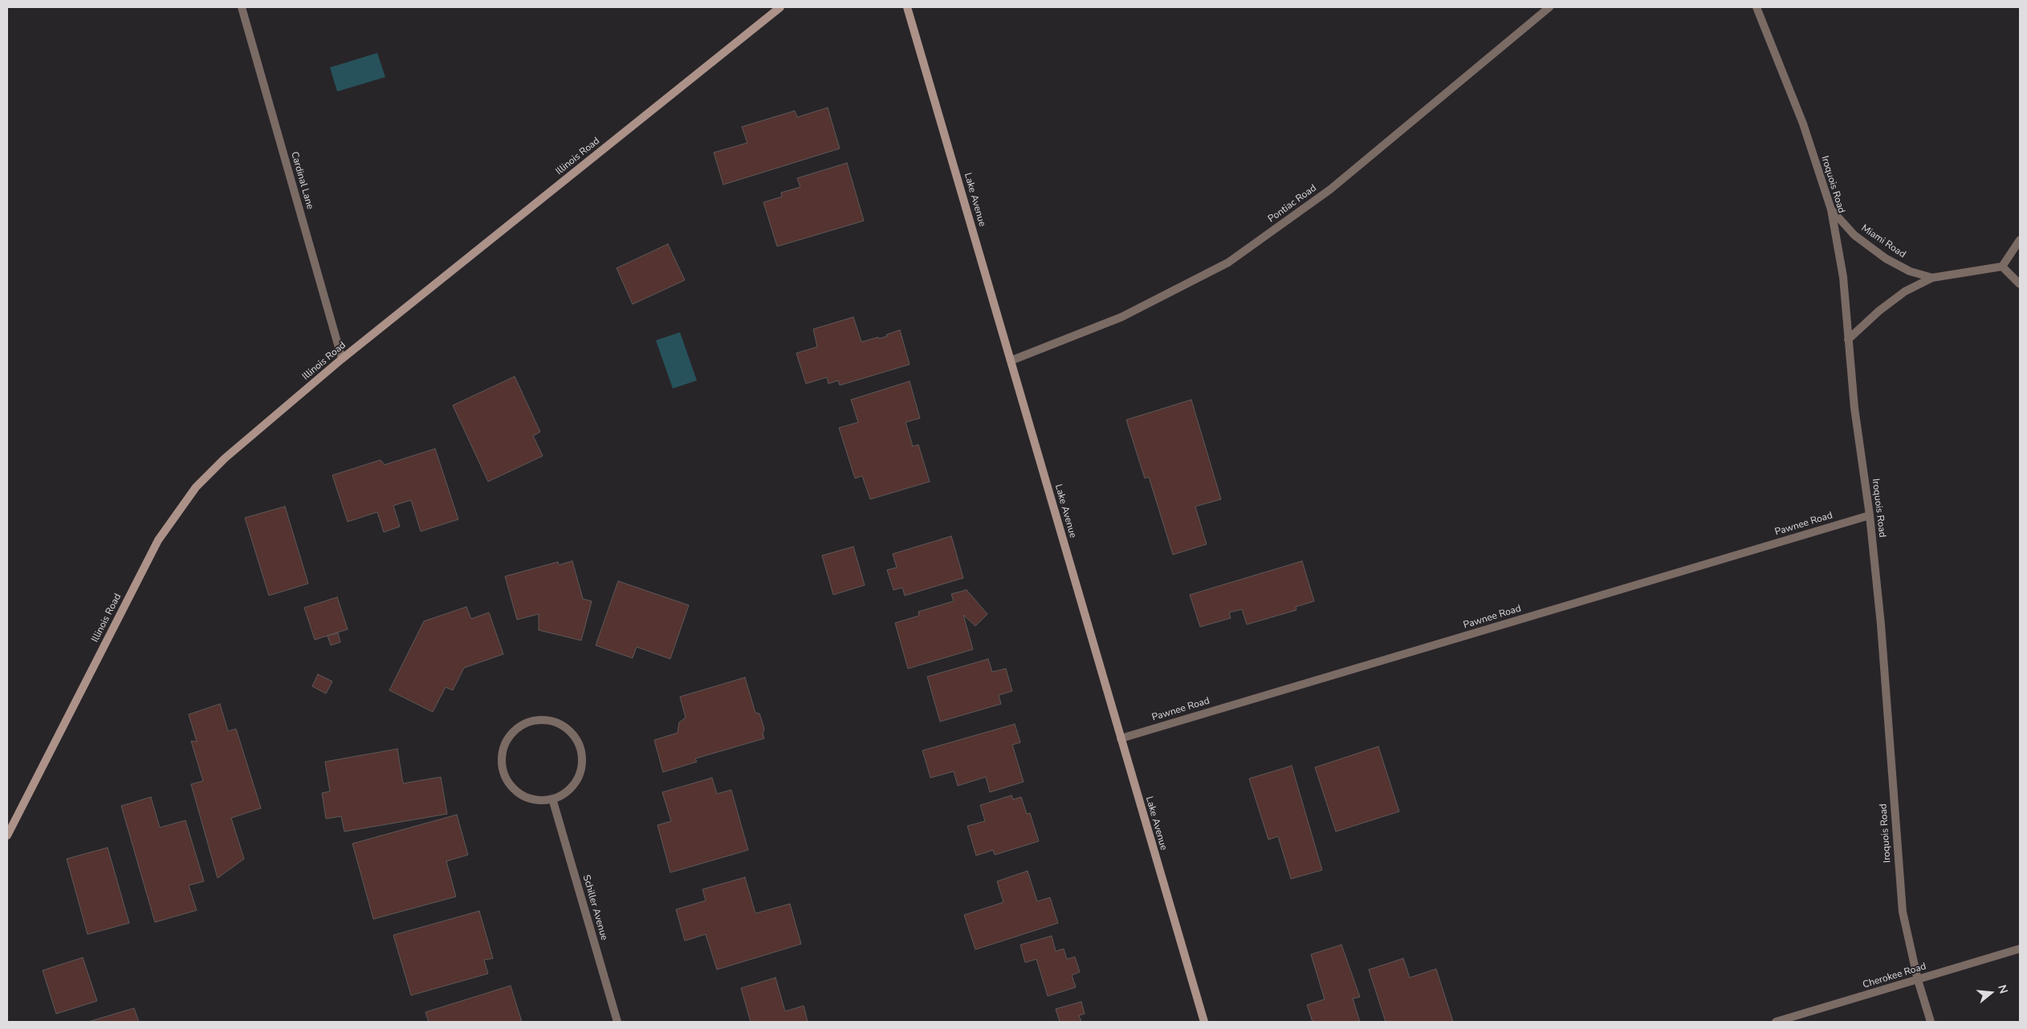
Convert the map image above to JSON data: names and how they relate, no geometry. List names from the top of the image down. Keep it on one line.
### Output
{"streets":{"street":["Illinois Road","Cardinal Lane","Iroquois Road","Lake Avenue","Pontiac Road","Miami Road","Pawnee Road","Schiller Avenue","Cherokee Road"]},"crossings":[["Illinois Road","Cardinal Lane"],["Iroquois Road","Miami Road"],["Iroquois Road","Pawnee Road"],["Iroquois Road","Cherokee Road"],["Lake Avenue","Pontiac Road"],["Lake Avenue","Pawnee Road"]],"north":"right"}
